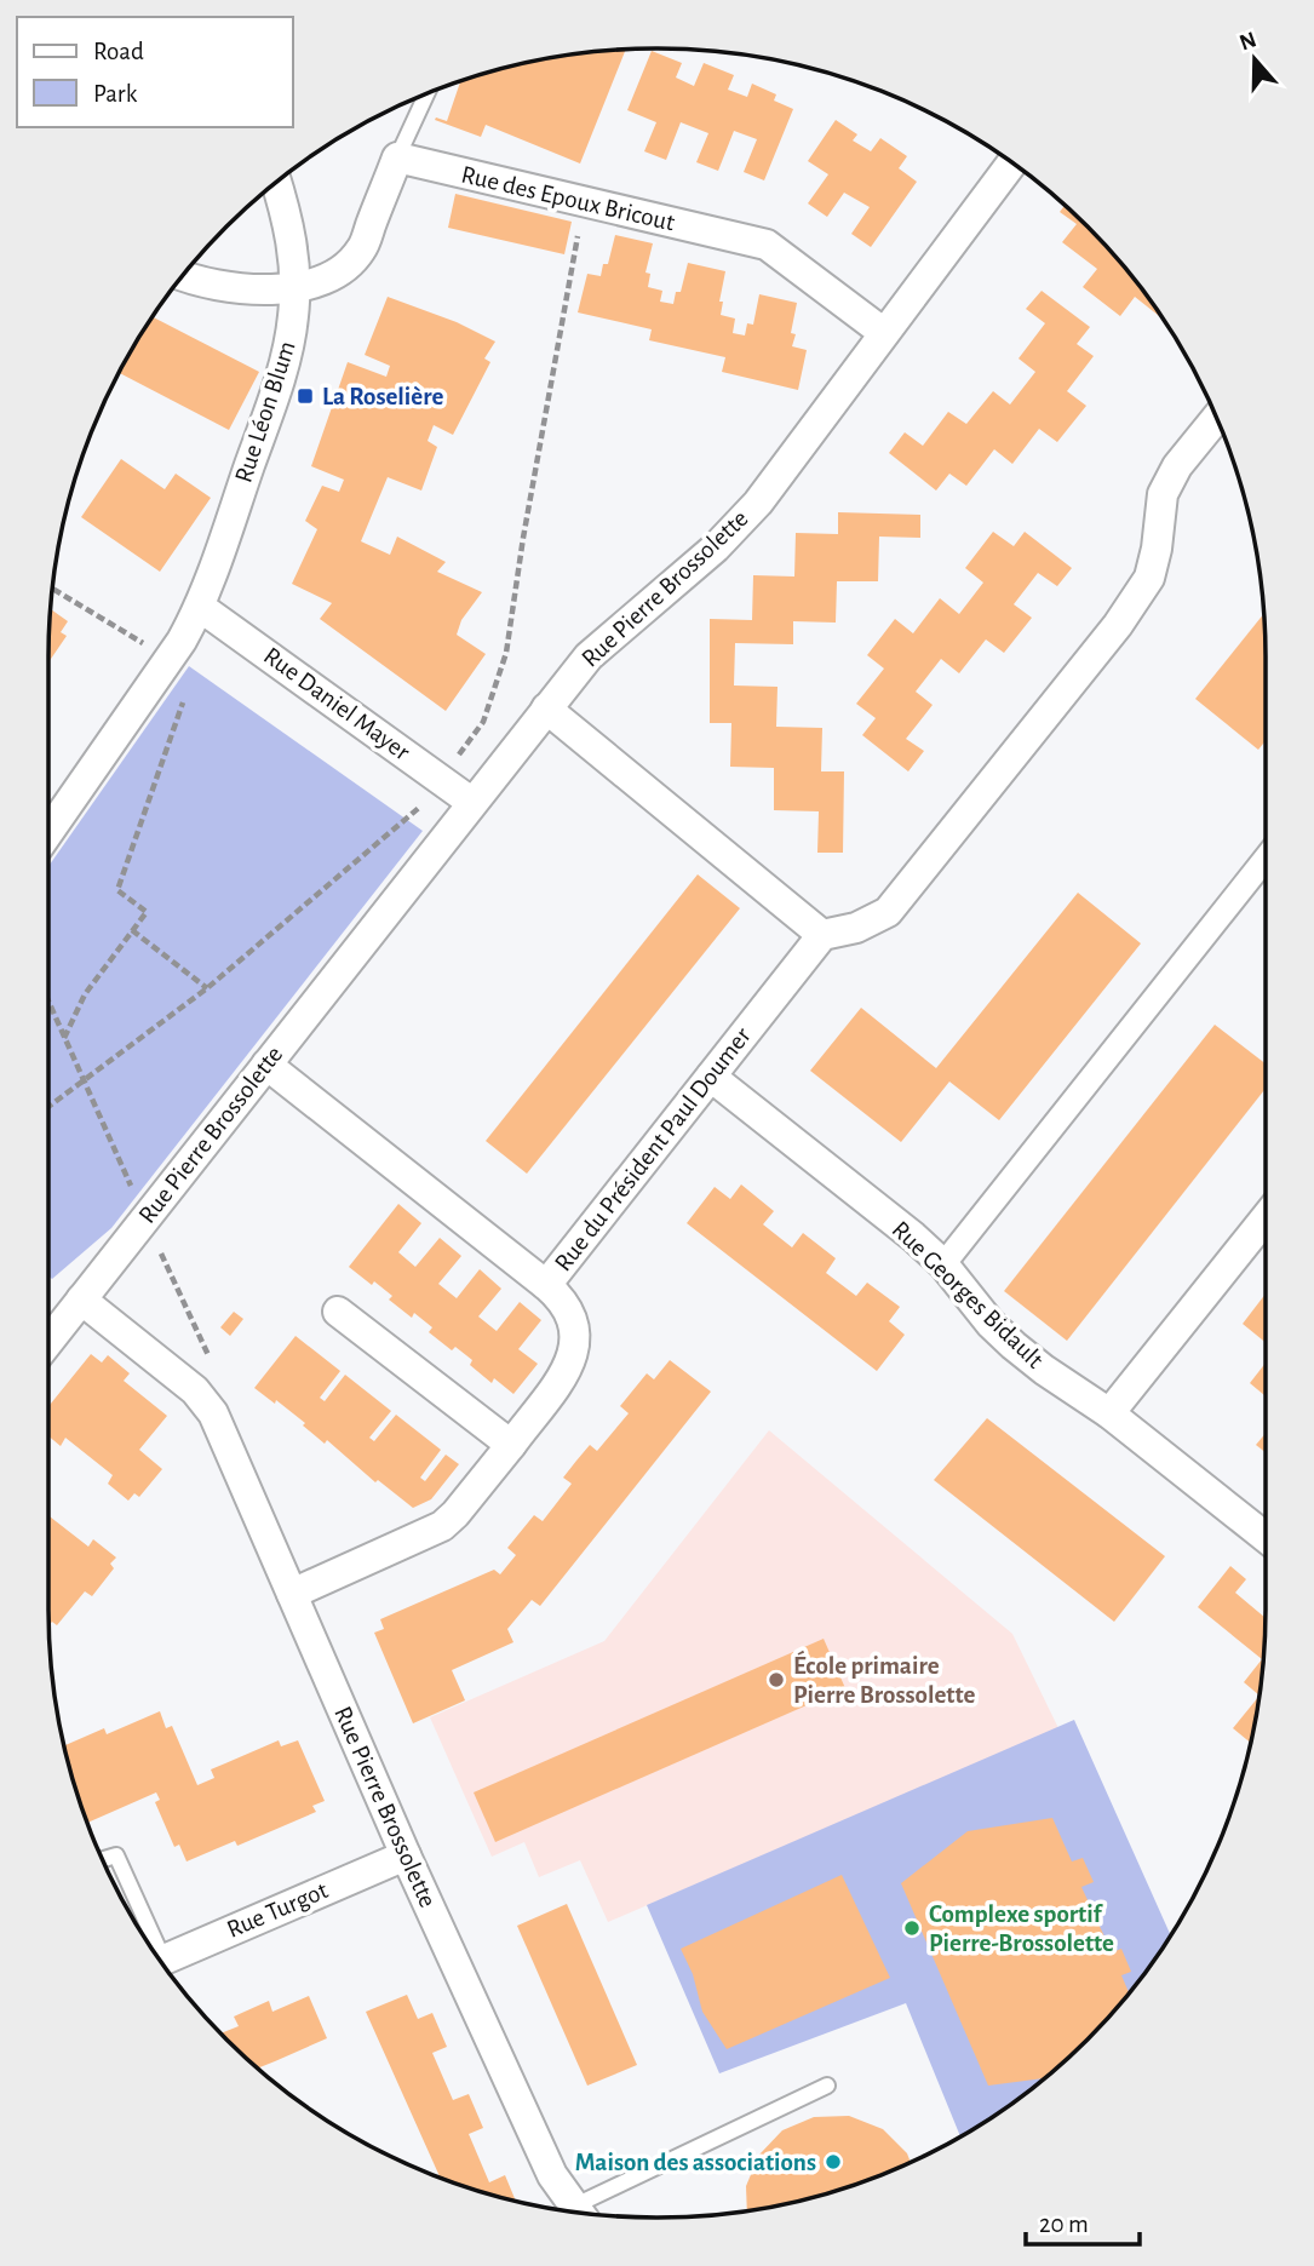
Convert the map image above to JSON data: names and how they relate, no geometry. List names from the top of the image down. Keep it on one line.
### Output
{"streets":{"street":["Rue des Epoux Bricout","Rue Léon Blum","Rue Pierre Brossolette","Rue Daniel Mayer","Rue du Président Paul Doumer","Rue Georges Bidault","Rue Turgot"]},"crossings":[["Rue des Epoux Bricout","Rue Pierre Brossolette"],["Rue Léon Blum","Rue Daniel Mayer"],["Rue Pierre Brossolette","Rue Daniel Mayer"],["Rue Pierre Brossolette","Rue du Président Paul Doumer"],["Rue Pierre Brossolette","Rue Turgot"],["Rue du Président Paul Doumer","Rue Georges Bidault"]],"places":{"transit":["La Roselière"],"other":["École primaire Pierre Brossolette","Complexe sportif Pierre-Brossolette","Maison des associations"]},"legend":["Road","Park"],"scale_bar":"20 m","north":"top"}
